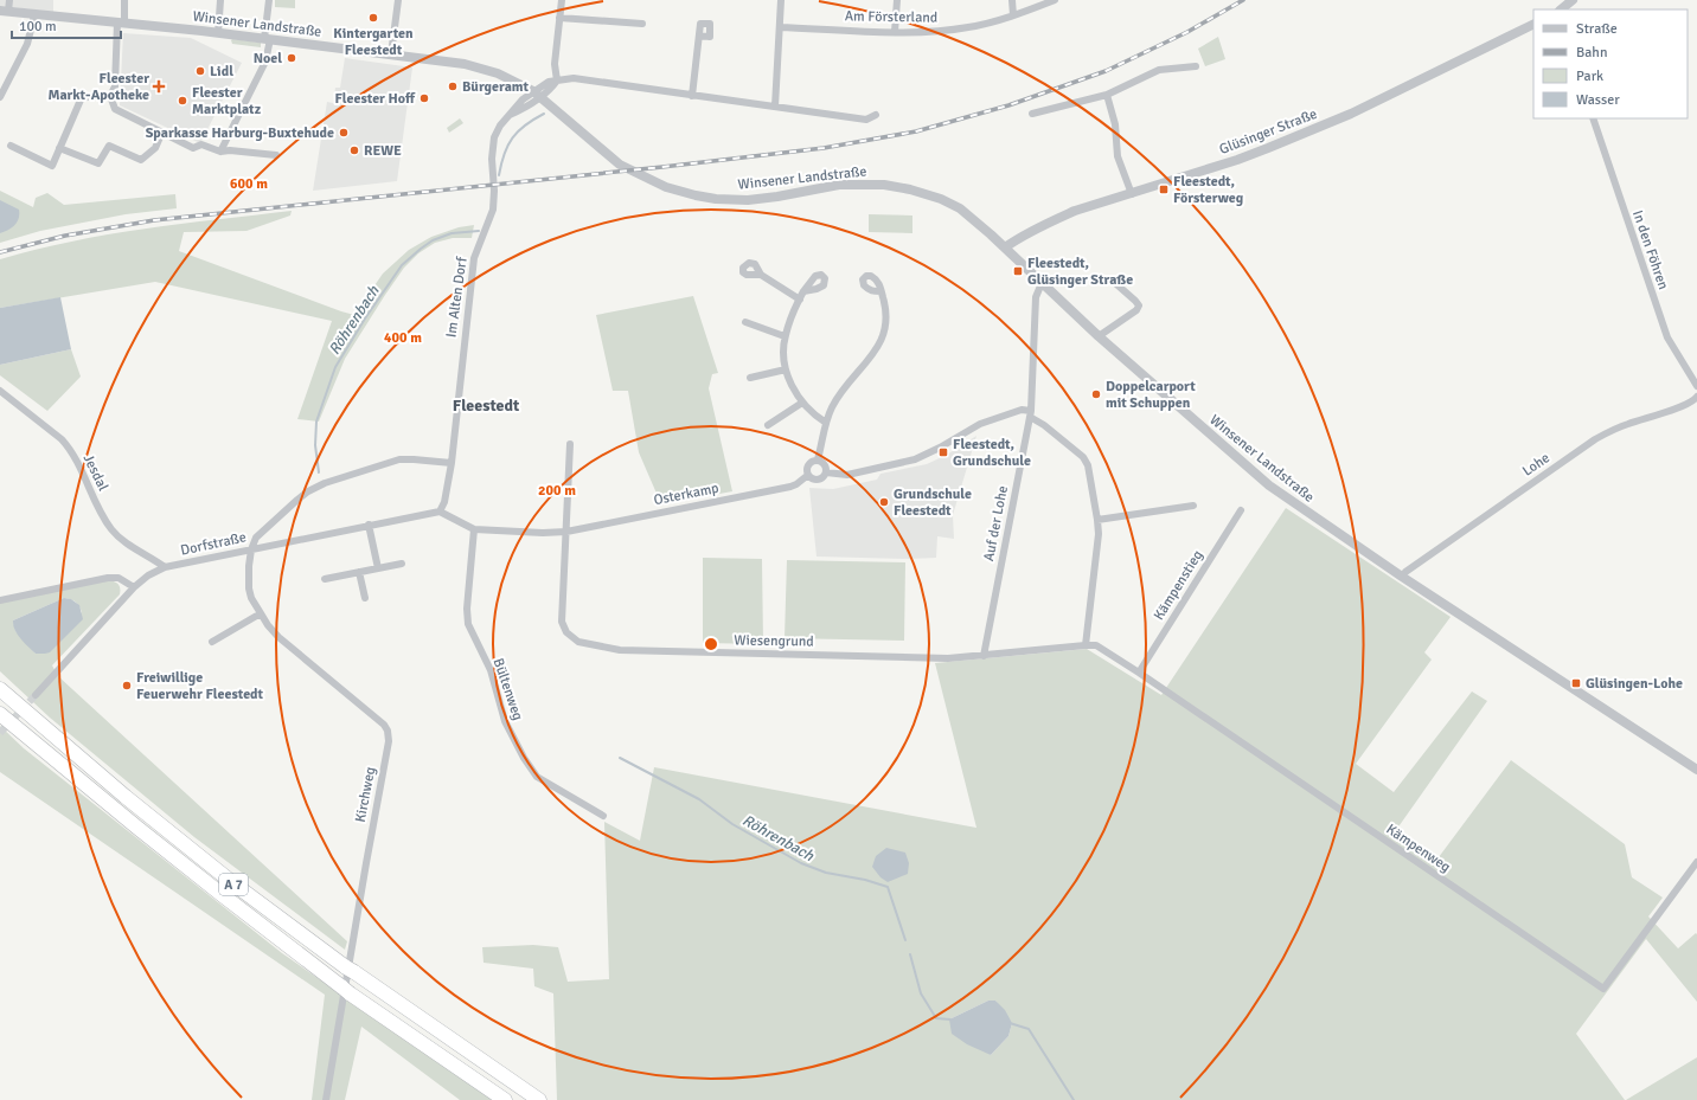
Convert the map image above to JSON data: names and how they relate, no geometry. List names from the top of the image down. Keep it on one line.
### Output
{"streets":{"highway":["A 7"],"street":["Am Försterland","Winsener Landstraße","Glüsinger Straße","In den Föhren","Im Alten Dorf","Lohe","Jesdal","Osterkamp","Auf der Lohe","Dorfstraße","Kämpenstieg","Wiesengrund","Bültenweg","Kirchweg","Kämpenweg"]},"crossings":[["Winsener Landstraße","Glüsinger Straße"],["Winsener Landstraße","Im Alten Dorf"],["Winsener Landstraße","Lohe"],["Winsener Landstraße","Auf der Lohe"],["Im Alten Dorf","Osterkamp"],["Im Alten Dorf","Dorfstraße"],["Jesdal","Dorfstraße"],["Osterkamp","Auf der Lohe"],["Osterkamp","Dorfstraße"],["Osterkamp","Wiesengrund"],["Osterkamp","Bültenweg"],["Auf der Lohe","Wiesengrund"],["Dorfstraße","Kirchweg"],["Kämpenstieg","Kämpenweg"],["Wiesengrund","Kämpenweg"]],"districts":["Fleestedt"],"water":["Röhrenbach"],"places":{"other":["Kintergarten Fleestedt","Noel","Lidl","Bürgeramt","Fleester Hoff","Fleester Marktplatz","Sparkasse Harburg-Buxtehude","REWE","Doppelcarport mit Schuppen","Grundschule Fleestedt","Freiwillige Feuerwehr Fleestedt"],"health":["Fleester Markt-Apotheke"],"transit":["Fleestedt, Försterweg","Fleestedt, Glüsinger Straße","Fleestedt, Grundschule","Glüsingen-Lohe"]},"legend":["Straße","Bahn","Park","Wasser"],"scale_bar":"100 m","rings":["600 m","400 m","200 m"]}
